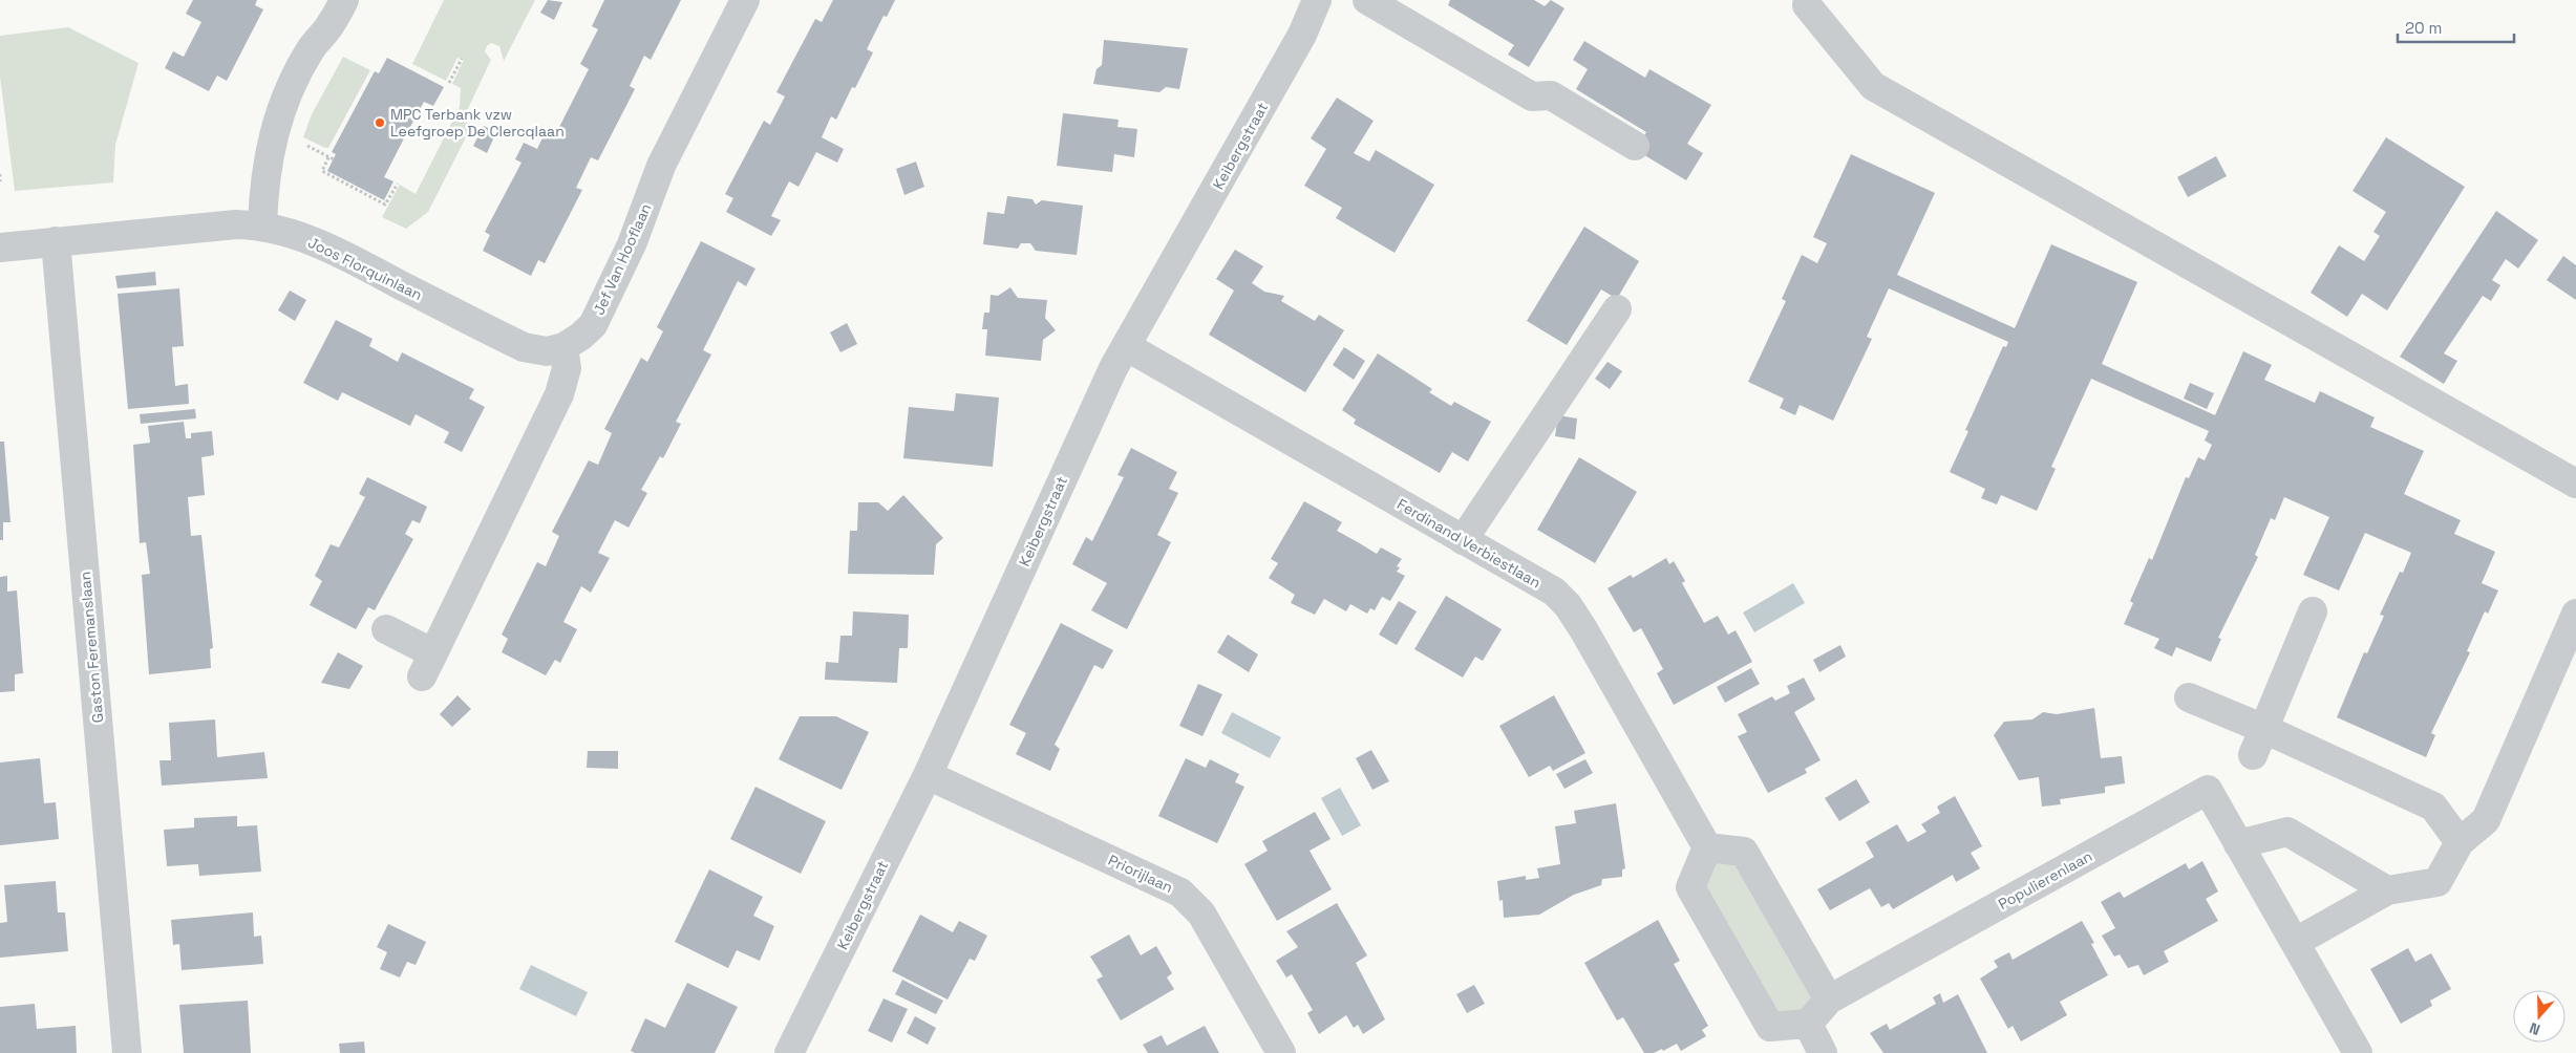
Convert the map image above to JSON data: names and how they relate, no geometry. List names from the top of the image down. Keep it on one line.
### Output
{"streets":{"street":["Keibergstraat","Jef Van Hooflaan","Joos Florquinlaan","Ferdinand Verbiestlaan","Gaston Feremanslaan","Priorijlaan","Populierenlaan"]},"crossings":[["Keibergstraat","Ferdinand Verbiestlaan"],["Keibergstraat","Priorijlaan"],["Jef Van Hooflaan","Joos Florquinlaan"],["Joos Florquinlaan","Gaston Feremanslaan"]],"places":["MPC Terbank vzw Leefgroep De Clercqlaan"],"scale_bar":"20 m","north":"bottom"}
